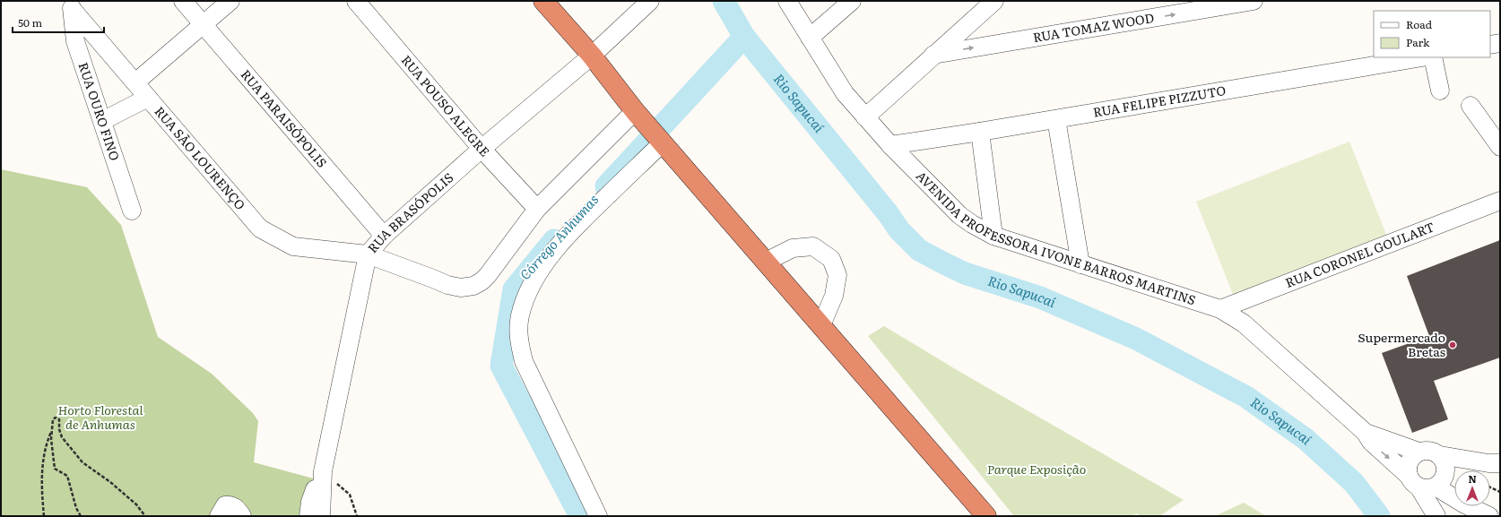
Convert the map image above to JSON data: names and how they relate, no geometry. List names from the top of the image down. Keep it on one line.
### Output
{"streets":{"street":["RUA TOMAZ WOOD","RUA FELIPE PIZZUTO","RUA POUSO ALEGRE","RUA OURO FINO","RUA PARAISÓPOLIS","RUA SÃO LOURENÇO","RUA BRASÓPOLIS","AVENIDA PROFESSORA IVONE BARROS MARTINS","RUA CORONEL GOULART"]},"crossings":[["RUA FELIPE PIZZUTO","AVENIDA PROFESSORA IVONE BARROS MARTINS"],["RUA POUSO ALEGRE","RUA SÃO LOURENÇO"],["RUA POUSO ALEGRE","RUA BRASÓPOLIS"],["RUA OURO FINO","RUA SÃO LOURENÇO"],["RUA PARAISÓPOLIS","RUA BRASÓPOLIS"],["RUA SÃO LOURENÇO","RUA BRASÓPOLIS"],["AVENIDA PROFESSORA IVONE BARROS MARTINS","RUA CORONEL GOULART"]],"one_way":["RUA TOMAZ WOOD"],"water":["Rio Sapucaí","Córrego Anhumas"],"parks":["Horto Florestal de Anhumas","Parque Exposição"],"places":["Supermercado Bretas"],"legend":["Road","Park"],"scale_bar":"50 m","north":"top"}
